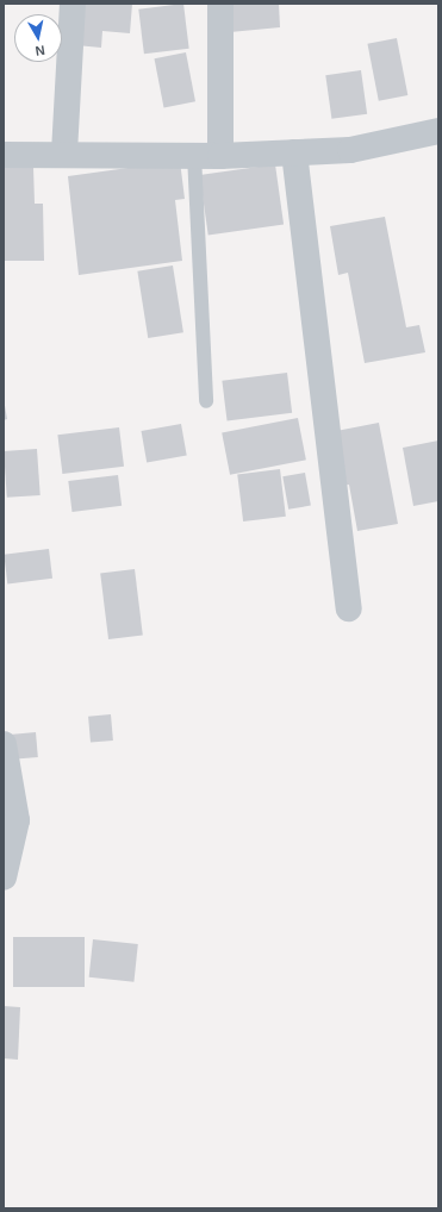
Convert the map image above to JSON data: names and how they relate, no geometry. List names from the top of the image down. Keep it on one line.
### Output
{"north":"bottom"}
